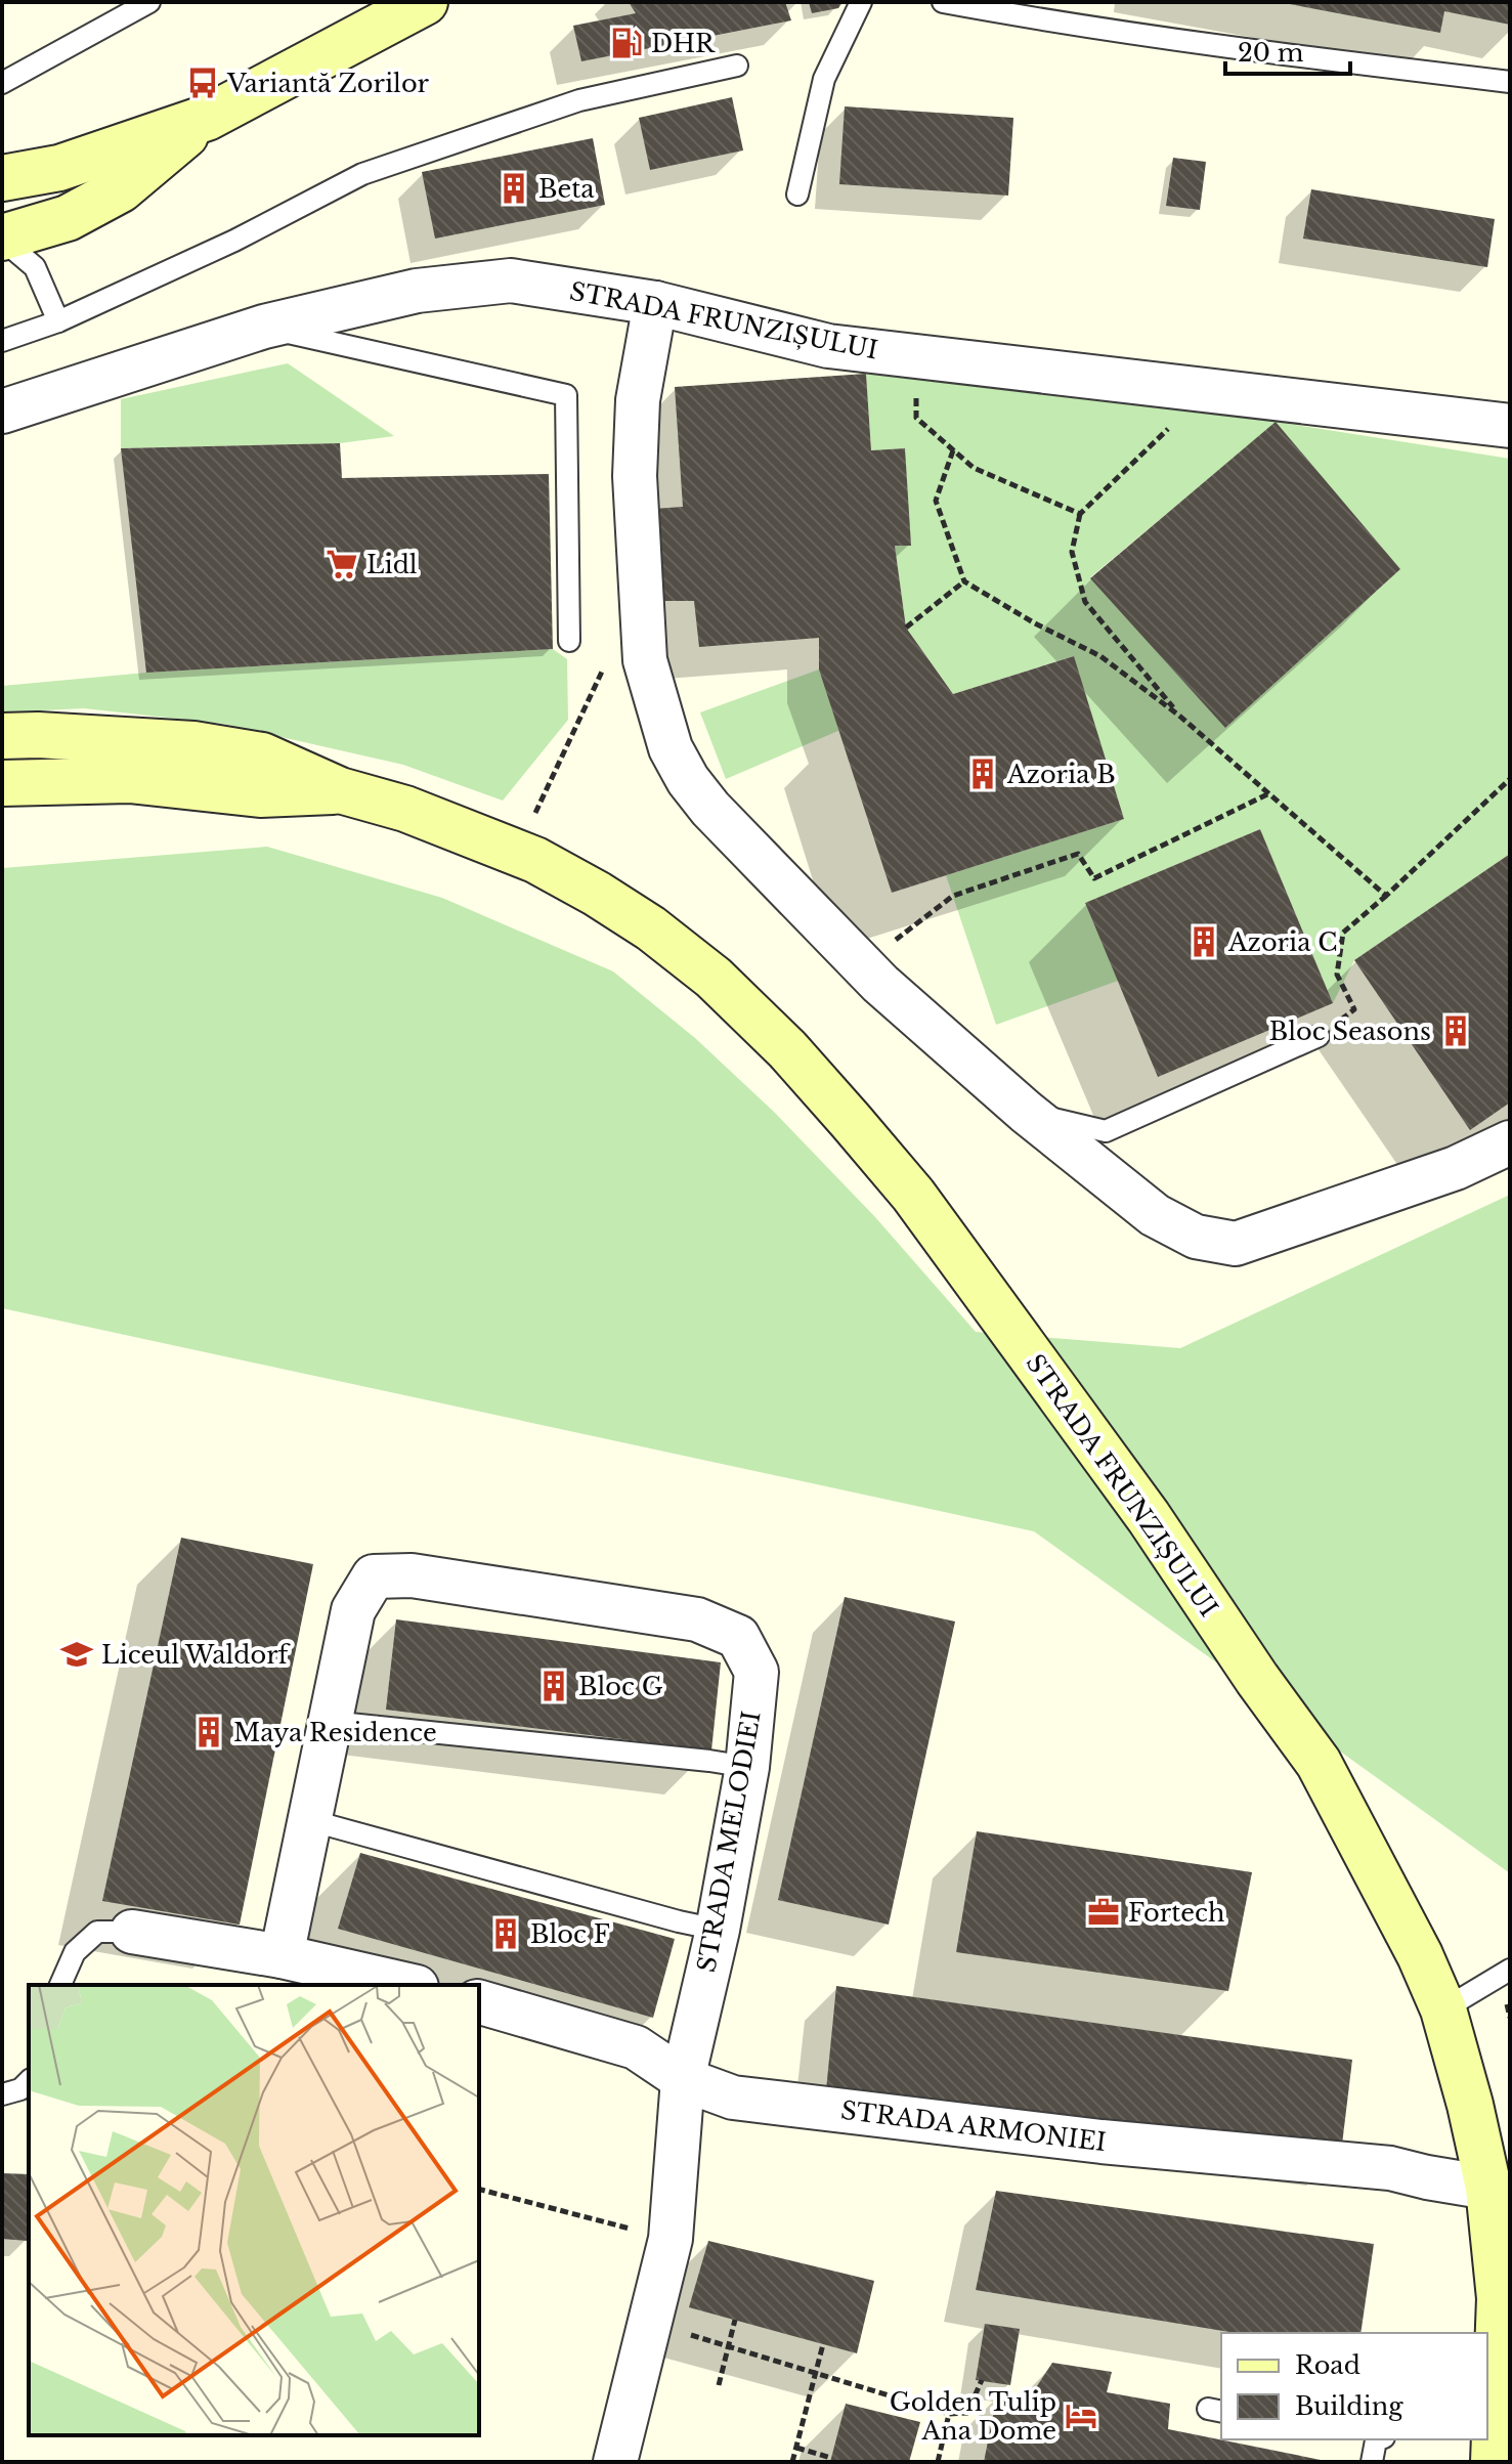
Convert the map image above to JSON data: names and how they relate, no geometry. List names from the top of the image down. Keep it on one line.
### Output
{"streets":{"main road":["STRADA FRUNZIȘULUI"],"street":["STRADA MELODIEI","STRADA ARMONIEI"]},"crossings":[["STRADA FRUNZIȘULUI","STRADA ARMONIEI"],["STRADA MELODIEI","STRADA ARMONIEI"]],"places":{"fuel station":["DHR"],"bus stop":["Variantă Zorilor"],"building":["Beta","Azoria B","Azoria C","Bloc Seasons","Bloc G","Maya Residence","Bloc F"],"supermarket":["Lidl"],"school or university":["Liceul Waldorf"],"office":["Fortech"],"hotel":["Golden Tulip Ana Dome"]},"legend":["Road","Building"],"scale_bar":"20 m"}
